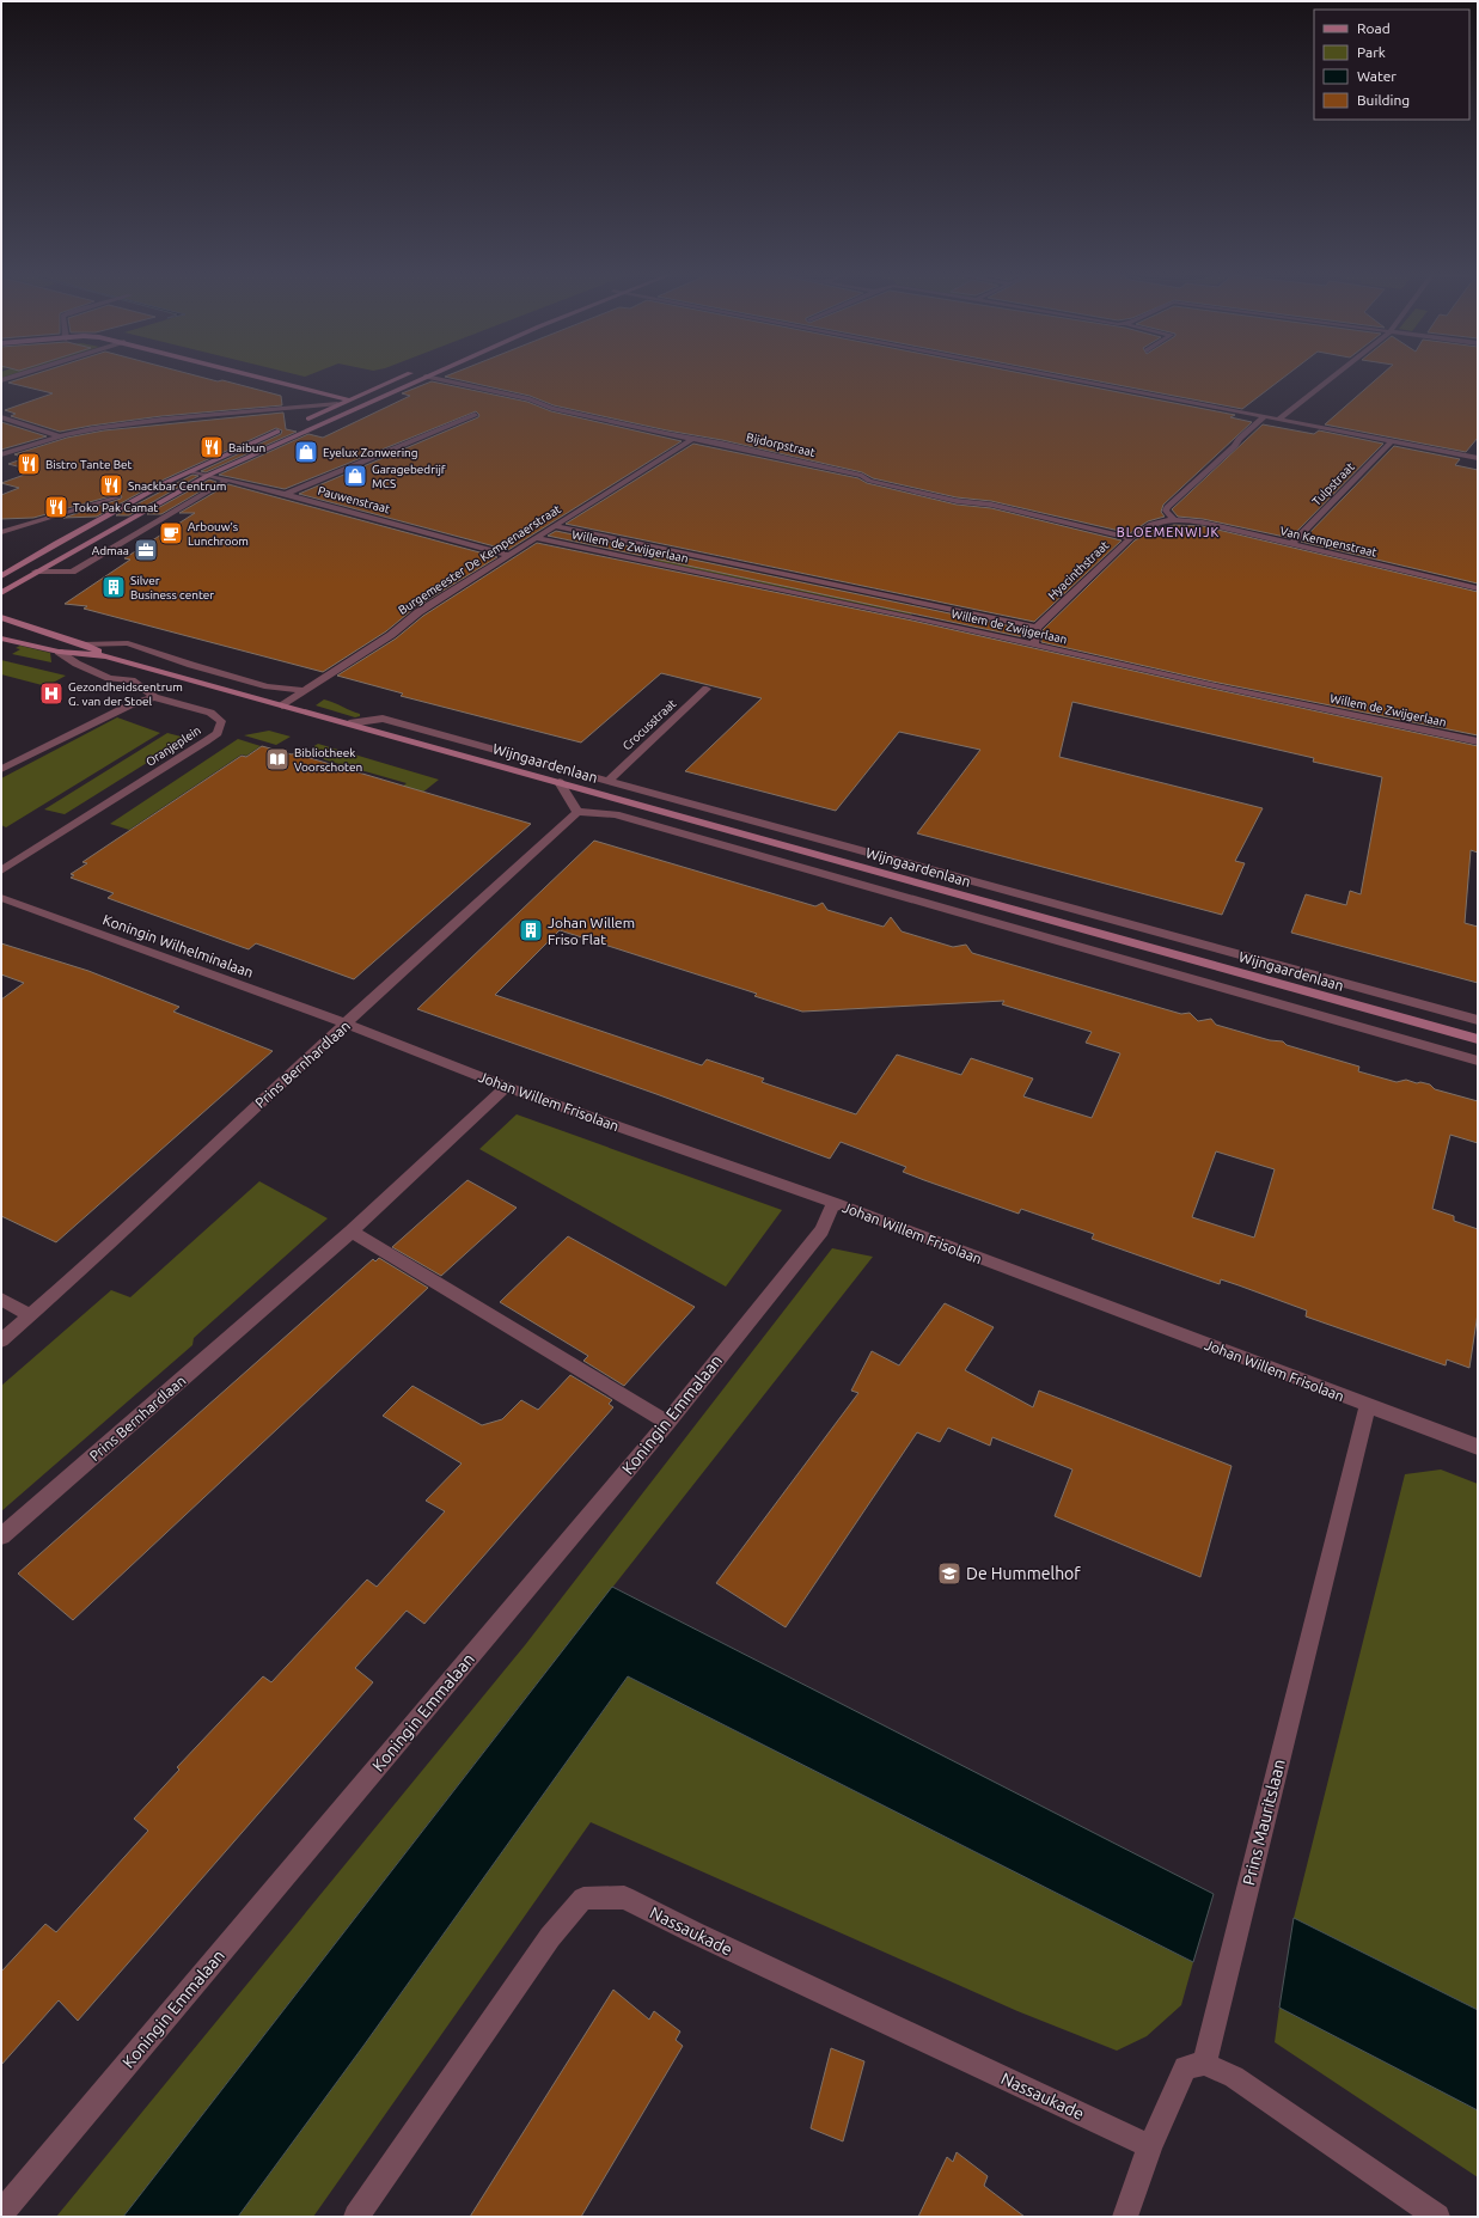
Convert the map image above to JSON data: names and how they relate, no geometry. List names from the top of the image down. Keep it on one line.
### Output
{"streets":{"main road":["Wijngaardenlaan"],"street":["Bijdorpstraat","Tulpstraat","Pauwenstraat","Van Kempenstraat","Willem de Zwijgerlaan","Burgemeester De Kempenaerstraat","Hyacinthstraat","Crocusstraat","Oranjeplein","Koningin Wilhelminalaan","Prins Bernhardlaan","Johan Willem Frisolaan","Koningin Emmalaan","Prins Mauritslaan","Nassaukade"]},"crossings":[["Bijdorpstraat","Burgemeester De Kempenaerstraat"],["Bijdorpstraat","Hyacinthstraat"],["Tulpstraat","Van Kempenstraat"],["Pauwenstraat","Burgemeester De Kempenaerstraat"],["Van Kempenstraat","Hyacinthstraat"],["Willem de Zwijgerlaan","Burgemeester De Kempenaerstraat"],["Willem de Zwijgerlaan","Hyacinthstraat"],["Burgemeester De Kempenaerstraat","Wijngaardenlaan"],["Crocusstraat","Wijngaardenlaan"],["Oranjeplein","Wijngaardenlaan"],["Koningin Wilhelminalaan","Prins Bernhardlaan"],["Koningin Wilhelminalaan","Johan Willem Frisolaan"],["Prins Bernhardlaan","Johan Willem Frisolaan"],["Johan Willem Frisolaan","Koningin Emmalaan"],["Johan Willem Frisolaan","Prins Mauritslaan"]],"districts":["BLOEMENWIJK"],"places":{"restaurant":["Baibun","Bistro Tante Bet","Snackbar Centrum","Toko Pak Camat"],"shop":["Eyelux Zonwering","Garagebedrijf MCS"],"cafe":["Arbouw's Lunchroom"],"office":["Admaa"],"building":["Silver Business center","Johan Willem Friso Flat"],"hospital":["Gezondheidscentrum G. van der Stoel"],"library":["Bibliotheek Voorschoten"],"school or university":["De Hummelhof"]},"legend":["Road","Park","Water","Building"]}
